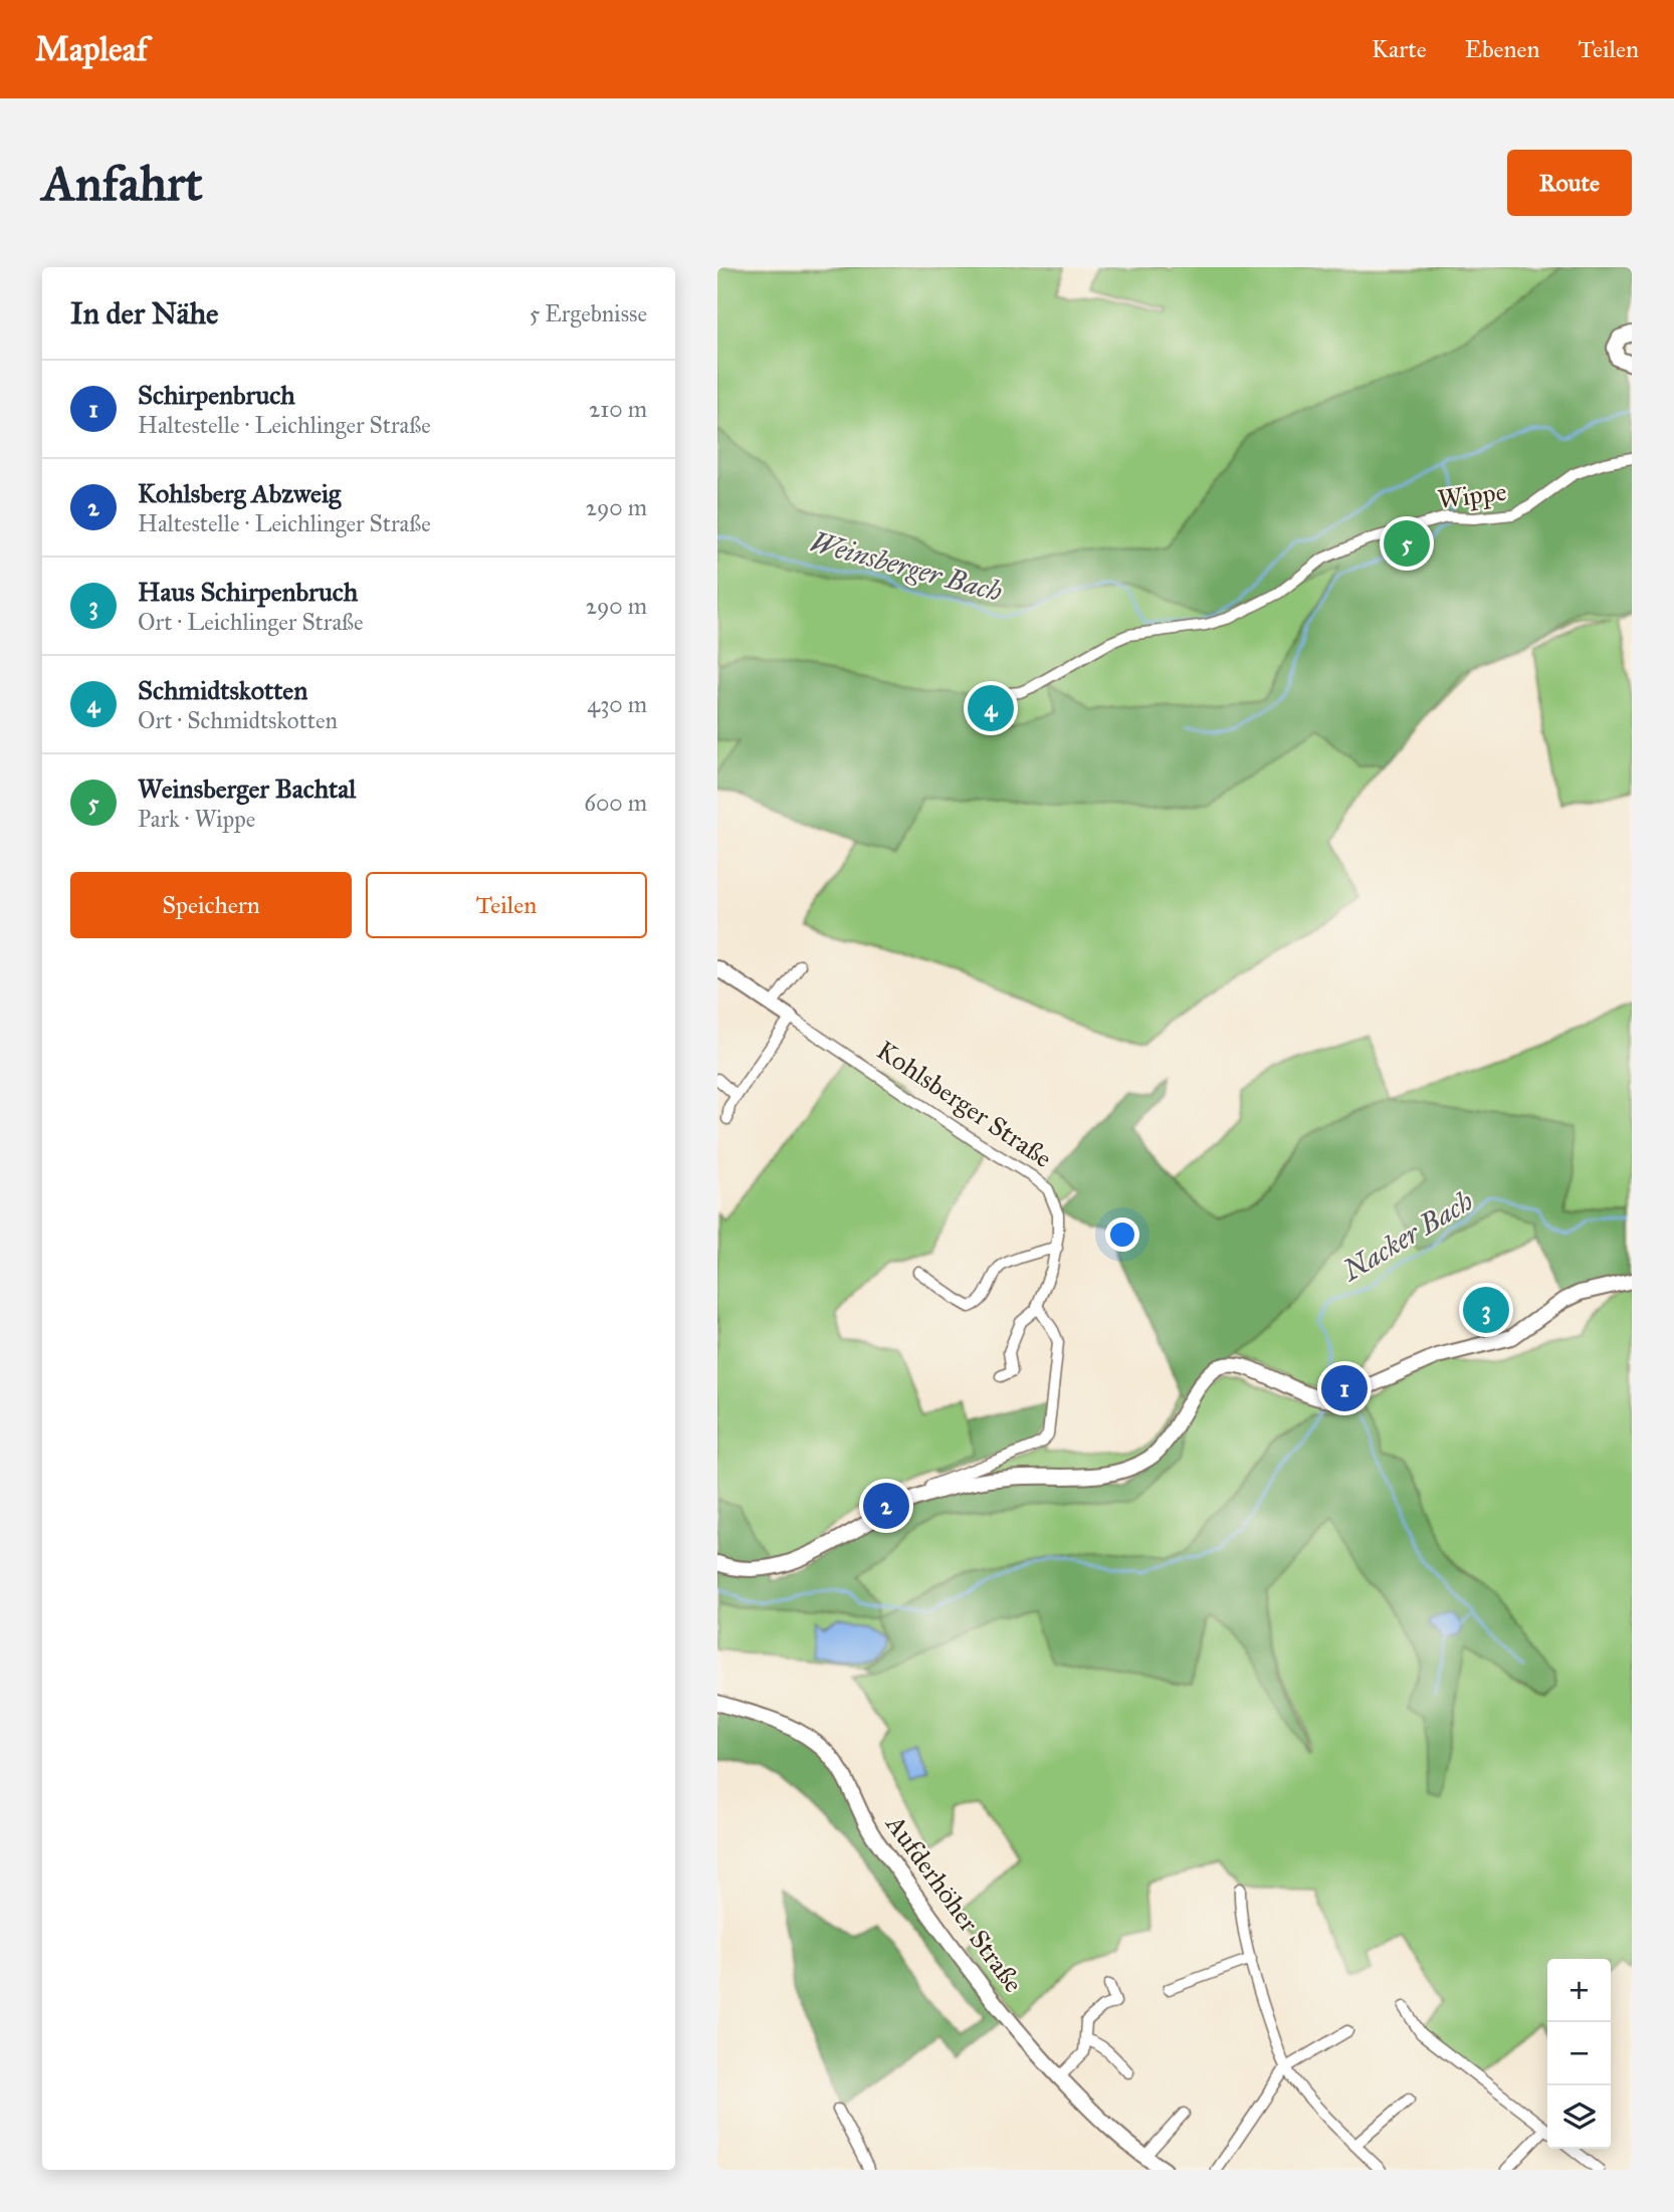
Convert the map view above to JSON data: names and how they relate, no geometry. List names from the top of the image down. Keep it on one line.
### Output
{"streets":{"main road":["Kohlsberger Straße","Aufderhöher Straße"],"street":["Wippe"]},"water":["Weinsberger Bach","Nacker Bach"],"page":{"header":"Mapleaf","nav":["Karte","Ebenen","Teilen"],"buttons":["Route",["Speichern","Teilen"]],"title":"Anfahrt","heading":["In der Nähe","5 Ergebnisse"],"list":[{"mark":"1","name":"Schirpenbruch","note":"Haltestelle · Leichlinger Straße","value":"210 m"},{"mark":"2","name":"Kohlsberg Abzweig","note":"Haltestelle · Leichlinger Straße","value":"290 m"},{"mark":"3","name":"Haus Schirpenbruch","note":"Ort · Leichlinger Straße","value":"290 m"},{"mark":"4","name":"Schmidtskotten","note":"Ort · Schmidtskotten","value":"430 m"},{"mark":"5","name":"Weinsberger Bachtal","note":"Park · Wippe","value":"600 m"}],"pins":["5","4","3","1","2"],"map_buttons":["+","−"]}}
